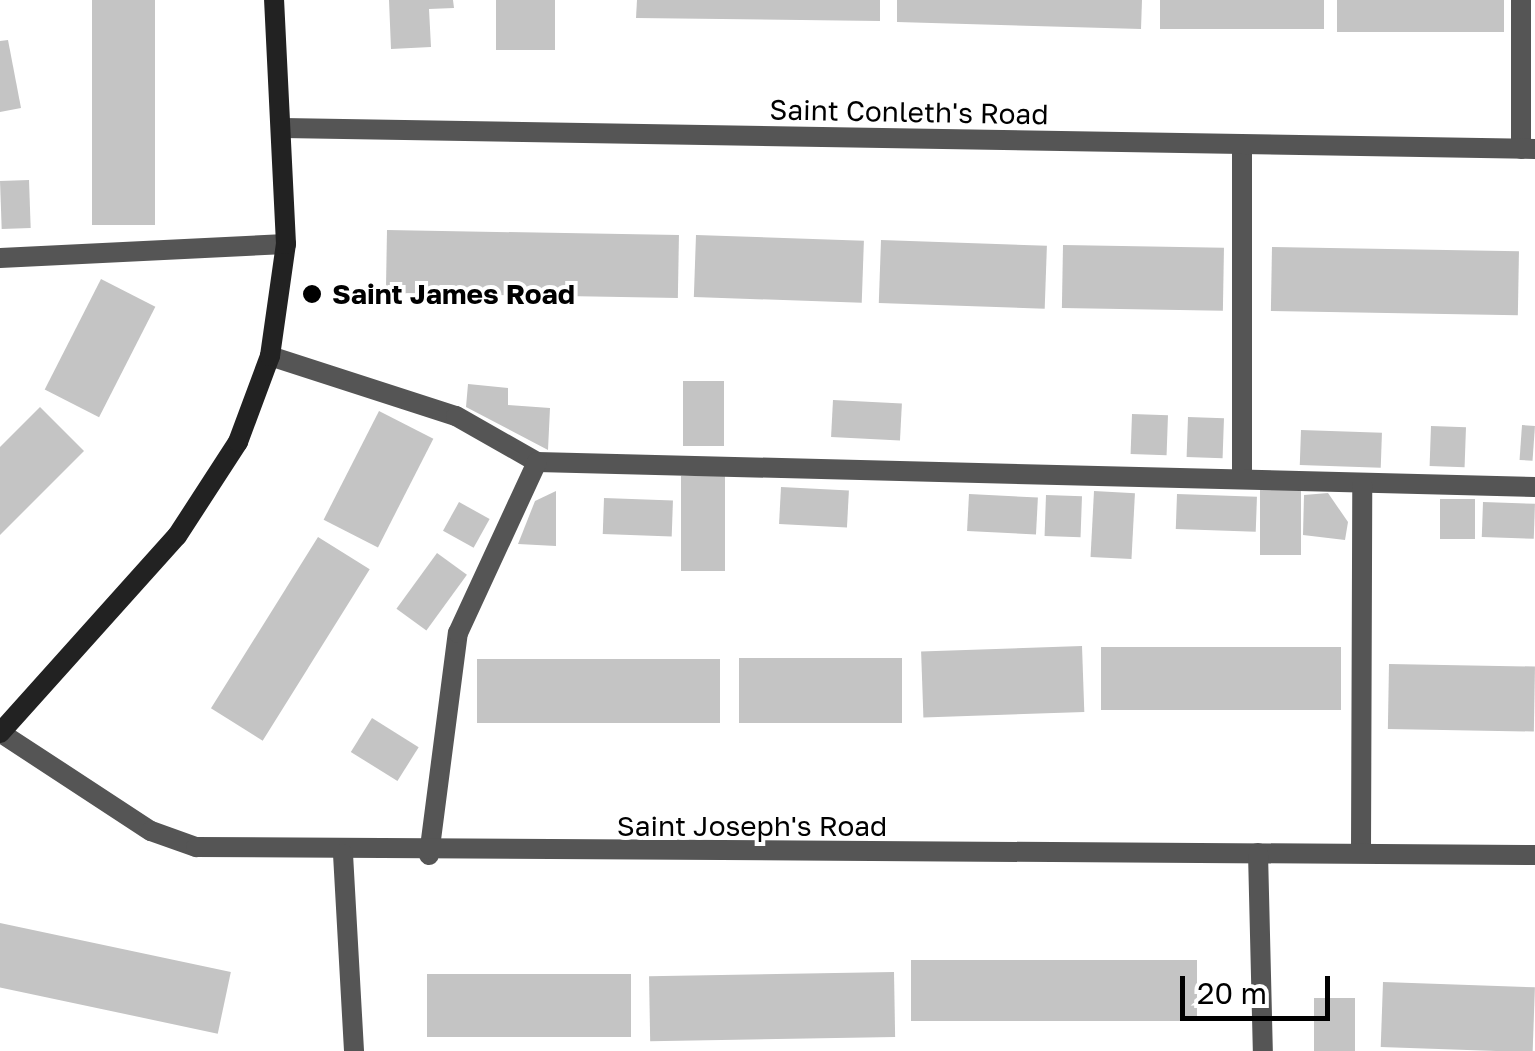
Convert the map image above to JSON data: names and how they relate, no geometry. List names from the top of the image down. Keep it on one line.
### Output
{"streets":{"street":["Saint Conleth's Road","Saint Joseph's Road"]},"places":["Saint James Road"],"scale_bar":"20 m"}
